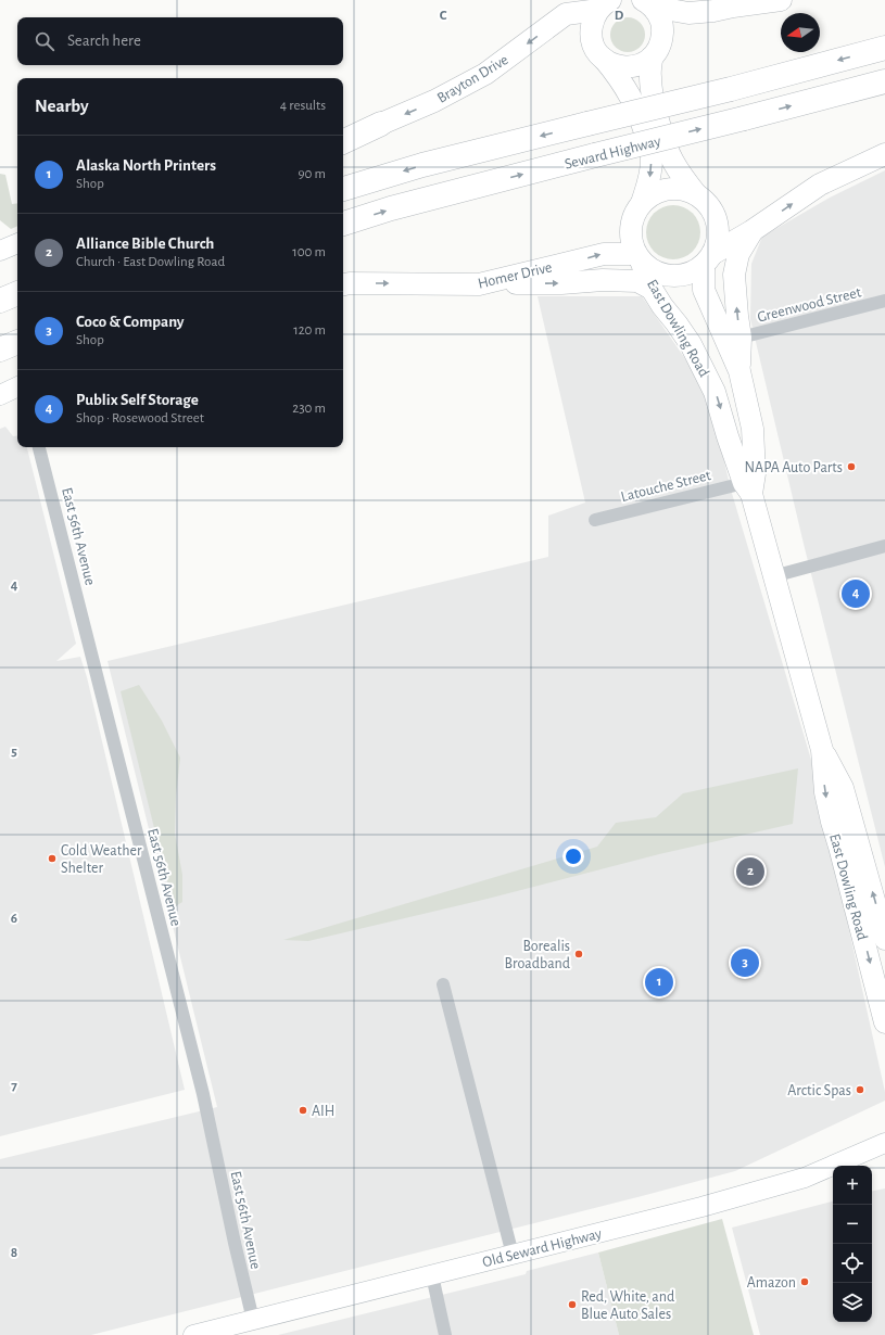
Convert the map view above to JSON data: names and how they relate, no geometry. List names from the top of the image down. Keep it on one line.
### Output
{"streets":{"highway":["Seward Highway"],"main road":["Brayton Drive","Homer Drive","East Dowling Road","Old Seward Highway"],"street":["Greenwood Street","Latouche Street","East 56th Avenue"]},"crossings":[["Homer Drive","East Dowling Road"],["East Dowling Road","Latouche Street"],["East 56th Avenue","Old Seward Highway"]],"one_way":["Brayton Drive"],"places":["NAPA Auto Parts","Cold Weather Shelter","Borealis Broadband","Arctic Spas","AIH","Amazon","Red, White, and Blue Auto Sales"],"north":"left","page":{"search":"Search here","heading":["Nearby","4 results"],"list":[{"mark":"1","name":"Alaska North Printers","note":"Shop","value":"90 m"},{"mark":"2","name":"Alliance Bible Church","note":"Church · East Dowling Road","value":"100 m"},{"mark":"3","name":"Coco & Company","note":"Shop","value":"120 m"},{"mark":"4","name":"Publix Self Storage","note":"Shop · Rosewood Street","value":"230 m"}],"pins":["4","2","3","1"],"map_buttons":["+","−"]},"grid":{"columns":["C","D"],"rows":["4","5","6","7","8"]}}
